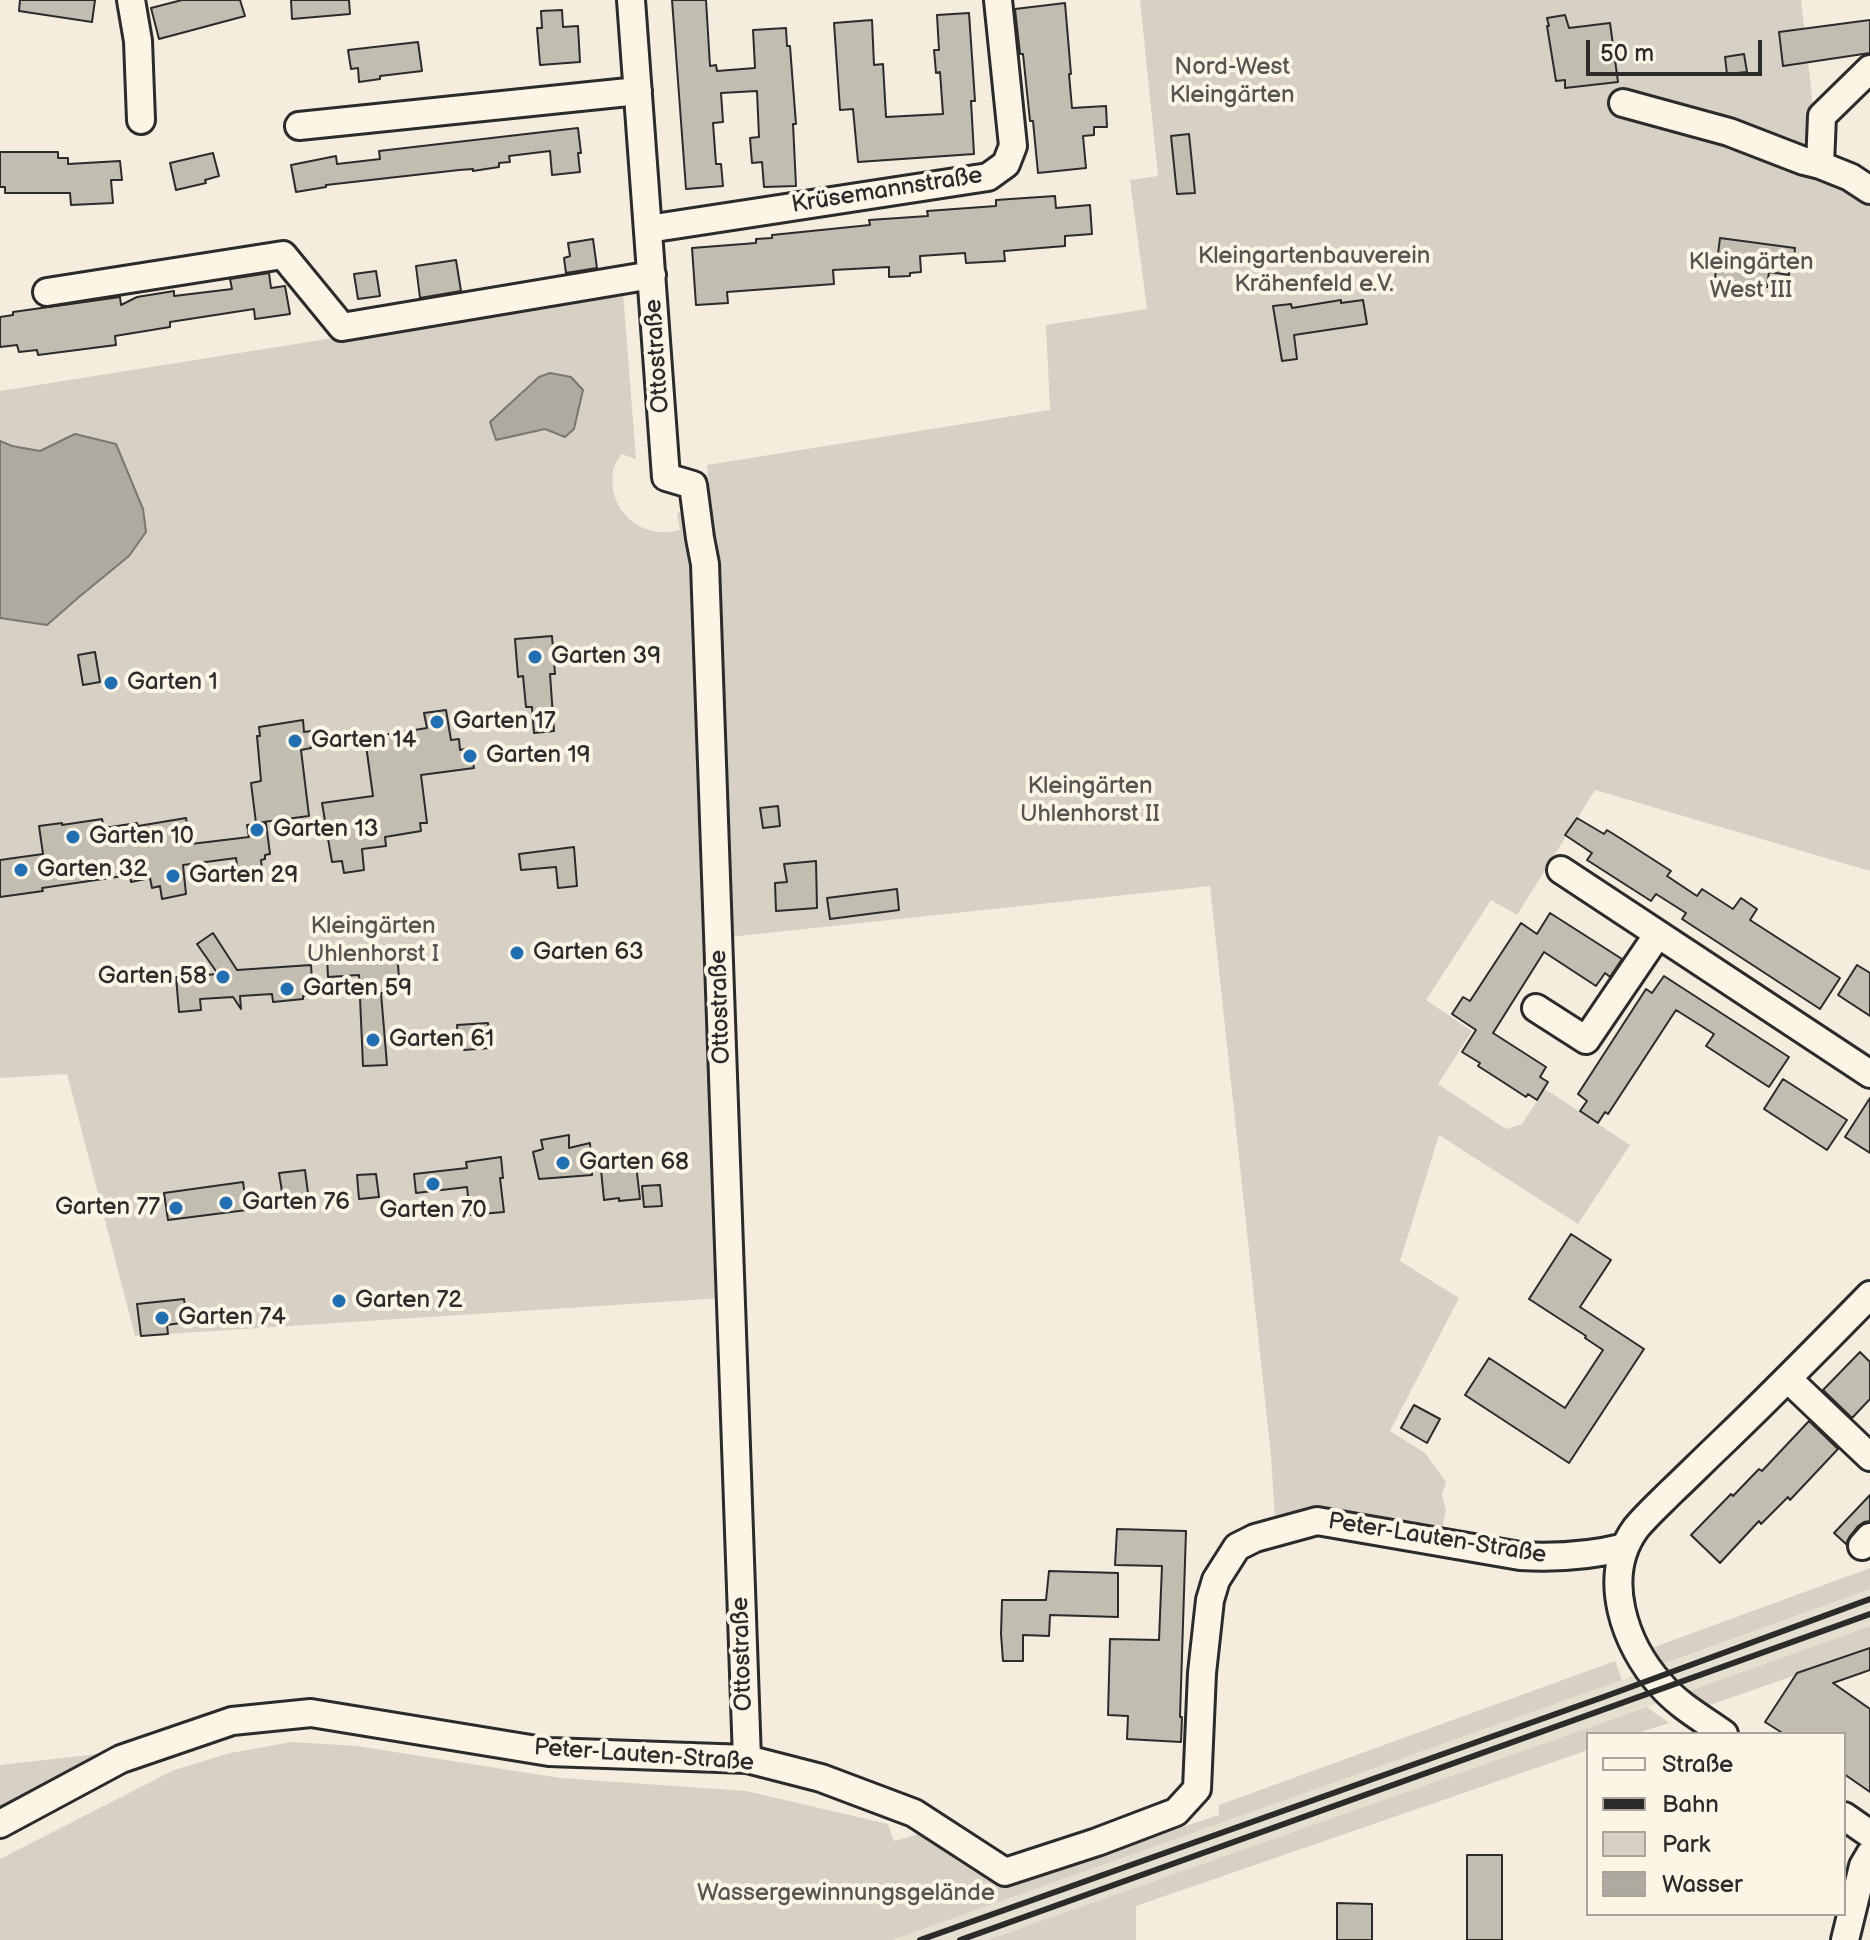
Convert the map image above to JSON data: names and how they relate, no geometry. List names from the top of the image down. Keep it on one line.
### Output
{"streets":{"street":["Krüsemannstraße","Ottostraße","Peter-Lauten-Straße"]},"crossings":[["Krüsemannstraße","Ottostraße"],["Ottostraße","Peter-Lauten-Straße"]],"parks":["Nord-West Kleingärten","Kleingartenbauverein Krähenfeld e.V.","Kleingärten West III","Kleingärten Uhlenhorst II","Kleingärten Uhlenhorst I","Wassergewinnungsgelände"],"places":["Garten 39","Garten 1","Garten 17","Garten 14","Garten 19","Garten 13","Garten 10","Garten 32","Garten 29","Garten 63","Garten 58","Garten 59","Garten 61","Garten 68","Garten 70","Garten 76","Garten 77","Garten 72","Garten 74"],"legend":["Straße","Bahn","Park","Wasser"],"scale_bar":"50 m"}
